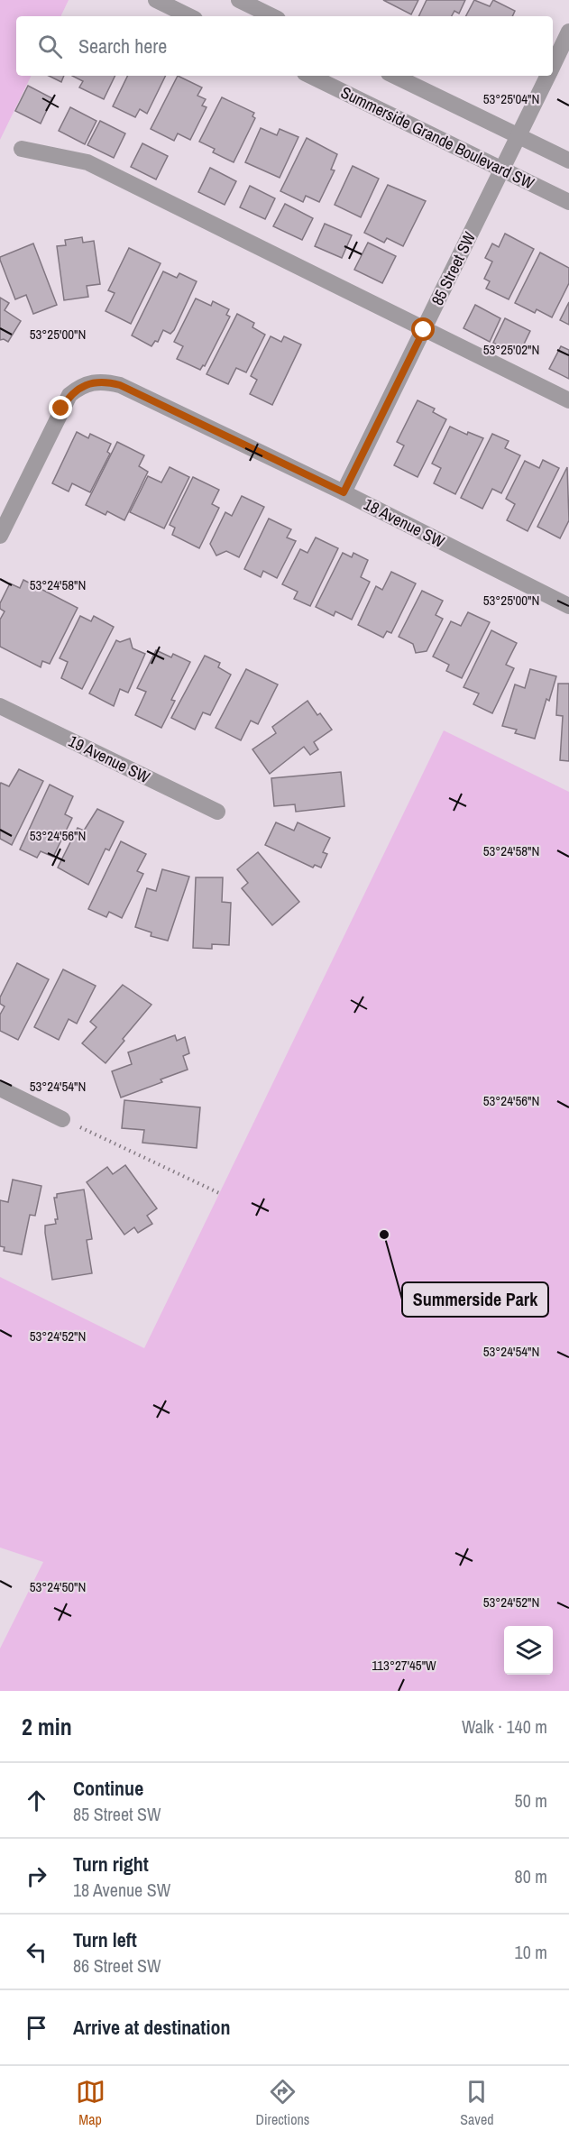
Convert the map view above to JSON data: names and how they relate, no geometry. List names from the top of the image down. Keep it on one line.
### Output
{"streets":{"street":["Summerside Grande Boulevard SW","85 Street SW","18 Avenue SW","19 Avenue SW"]},"crossings":[["Summerside Grande Boulevard SW","85 Street SW"],["85 Street SW","18 Avenue SW"]],"places":["Summerside Park"],"page":{"search":"Search here","heading":["2 min","Walk · 140 m"],"list":[["Continue","85 Street SW","50 m"],["Turn right","18 Avenue SW","80 m"],["Turn left","86 Street SW","10 m"],"Arrive at destination"],"nav":["Map","Directions","Saved"]},"coordinates":["53°25'04\"N","53°25'00\"N","53°25'02\"N","53°24'58\"N","53°24'56\"N","53°24'54\"N","53°24'52\"N","53°24'50\"N","113°27'45\"W"]}
